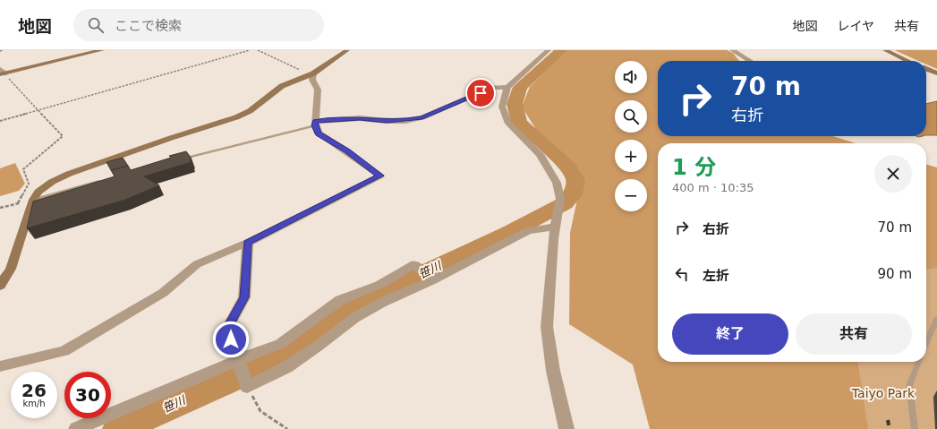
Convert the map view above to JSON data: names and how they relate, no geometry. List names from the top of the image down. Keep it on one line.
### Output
{"water":["笹川"],"parks":["Taiyo Park"],"page":{"header":"地図","search":"ここで検索","nav":["地図","レイヤ","共有"],"map_buttons":["+","−"],"turn":["70 m","右折"],"heading":["1 分","400 m · 10:35"],"list":[{"name":"右折","value":"70 m"},{"name":"左折","value":"90 m"}],"buttons":["終了","共有"],"speed":"26 km/h","limit":"30"}}
